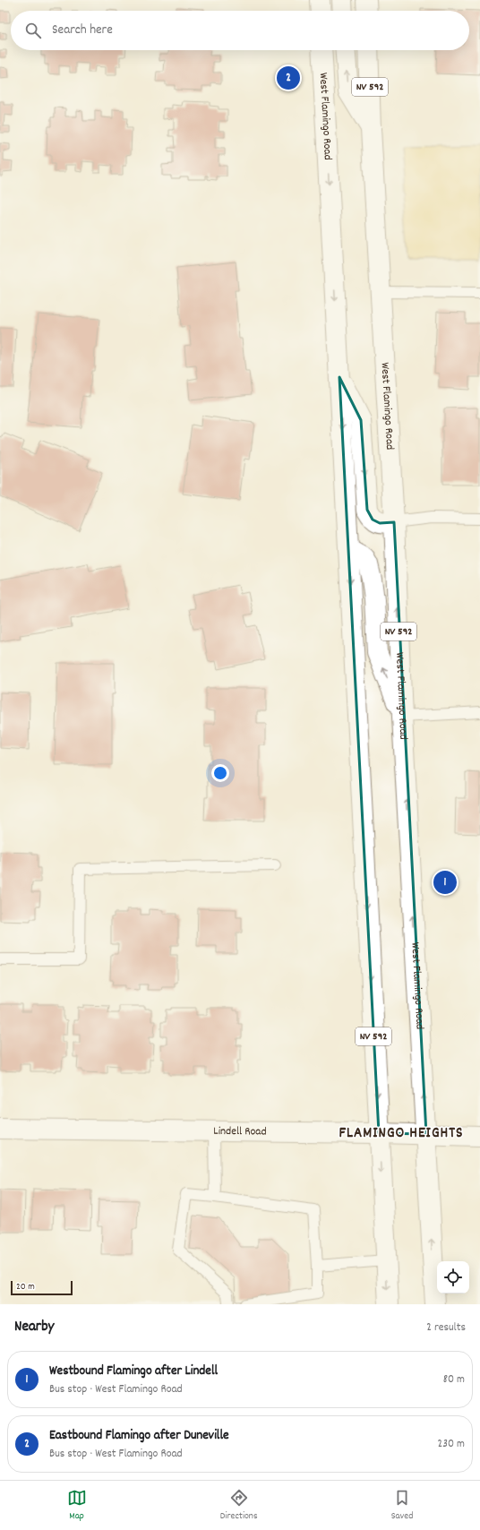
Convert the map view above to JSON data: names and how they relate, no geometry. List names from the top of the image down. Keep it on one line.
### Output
{"streets":{"main road":["NV 592","West Flamingo Road","Lindell Road"]},"crossings":[["West Flamingo Road","Lindell Road"]],"districts":["FLAMINGO HEIGHTS"],"scale_bar":"20 m","page":{"search":"Search here","pins":["2","1"],"scale":"20 m","heading":["Nearby","2 results"],"list":[{"mark":"1","name":"Westbound Flamingo after Lindell","note":"Bus stop · West Flamingo Road","value":"80 m"},{"mark":"2","name":"Eastbound Flamingo after Duneville","note":"Bus stop · West Flamingo Road","value":"230 m"}],"nav":["Map","Directions","Saved"]}}
